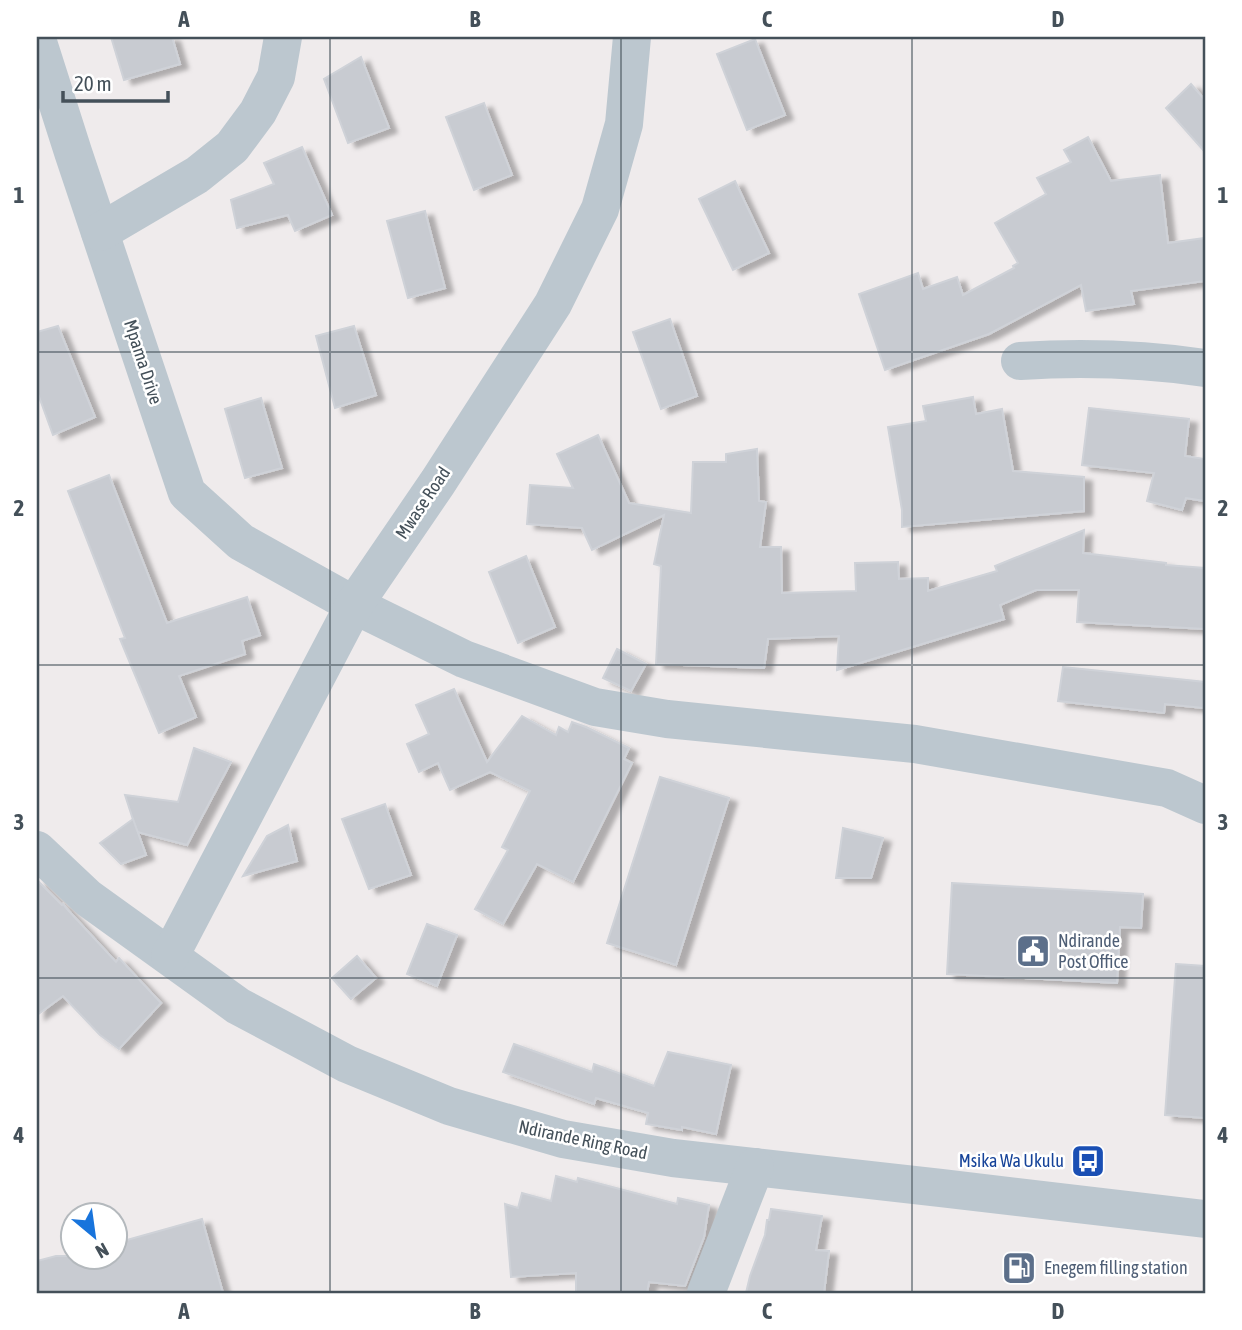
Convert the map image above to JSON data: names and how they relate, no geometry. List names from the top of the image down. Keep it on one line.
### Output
{"streets":{"street":["Mpama Drive","Mwase Road","Ndirande Ring Road"]},"crossings":[["Mpama Drive","Mwase Road"],["Mwase Road","Ndirande Ring Road"]],"places":{"public building":["Ndirande Post Office"],"bus stop":["Msika Wa Ukulu"],"fuel station":["Enegem filling station"]},"scale_bar":"20 m","north":"bottom right","grid":{"columns":["A","B","C","D"],"rows":["1","2","3","4"]}}
